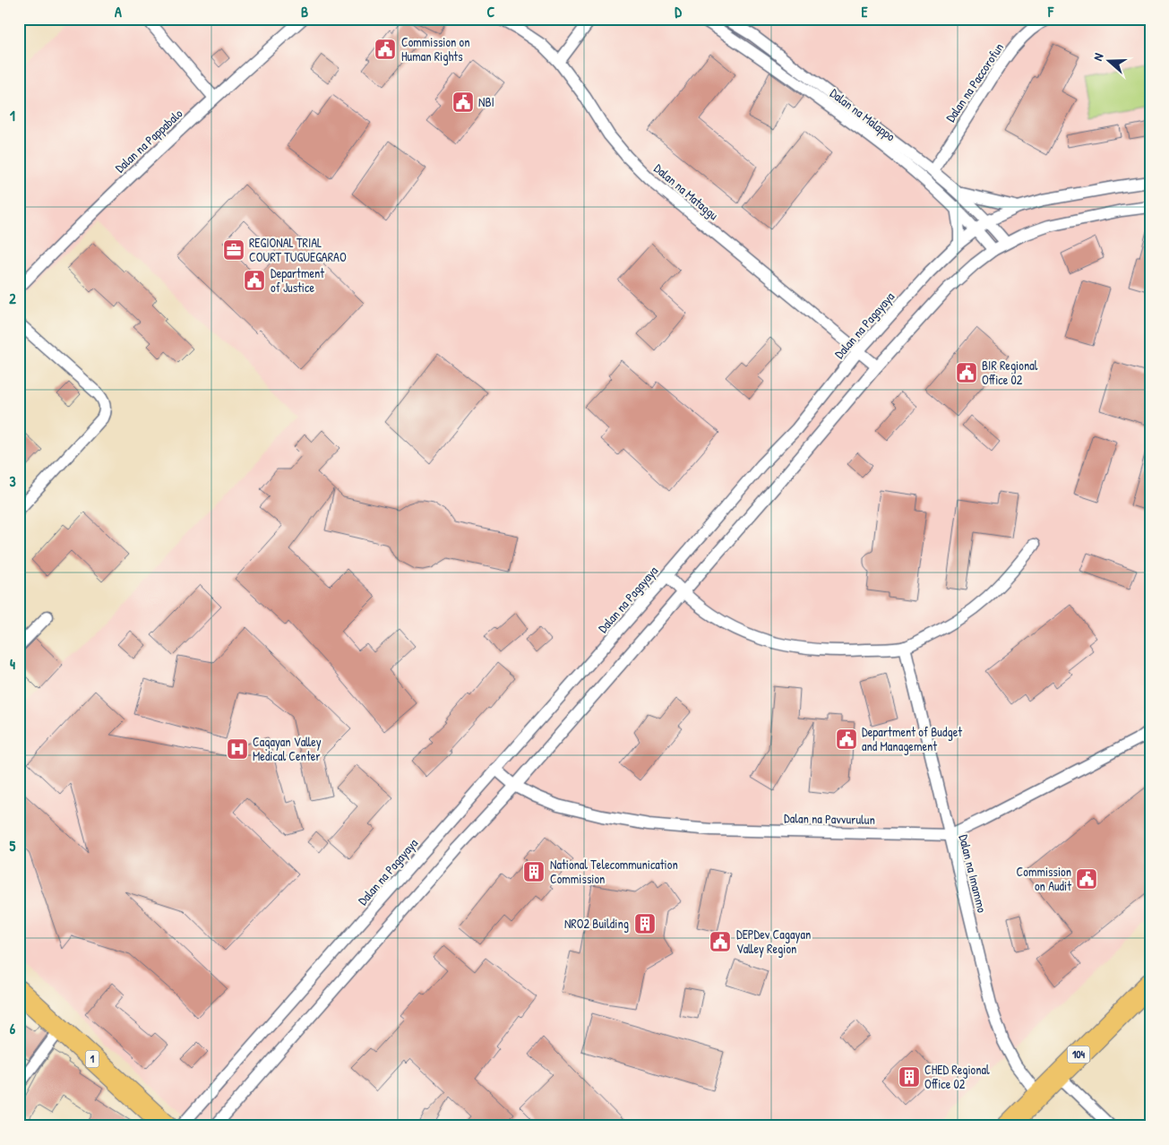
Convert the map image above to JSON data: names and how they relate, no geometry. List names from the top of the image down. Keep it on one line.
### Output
{"streets":{"highway":["104","1"],"street":["Dalan na Paccorofun","Dalan na Malappo","Dalan na Pappabalo","Dalan na Mataggu","Dalan na Pagayaya","Dalan na Pavvurulun","Dalan na Imammo"]},"crossings":[["Dalan na Paccorofun","Dalan na Malappo"],["Dalan na Malappo","Dalan na Pagayaya"],["Dalan na Mataggu","Dalan na Pagayaya"],["Dalan na Pagayaya","Dalan na Pavvurulun"],["Dalan na Pavvurulun","Dalan na Imammo"],["Dalan na Imammo","104"]],"places":{"public building":["Commission on Human Rights","NBI","Department of Justice","BIR Regional Office 02","Department of Budget and Management","Commission on Audit","DEPDev Cagayan Valley Region"],"office":["REGIONAL TRIAL COURT TUGUEGARAO"],"hospital":["Cagayan Valley Medical Center"],"building":["National Telecommunication Commission","NRO2 Building","CHED Regional Office 02"]},"north":"left","grid":{"columns":["A","B","C","D","E","F"],"rows":["1","2","3","4","5","6"]}}
